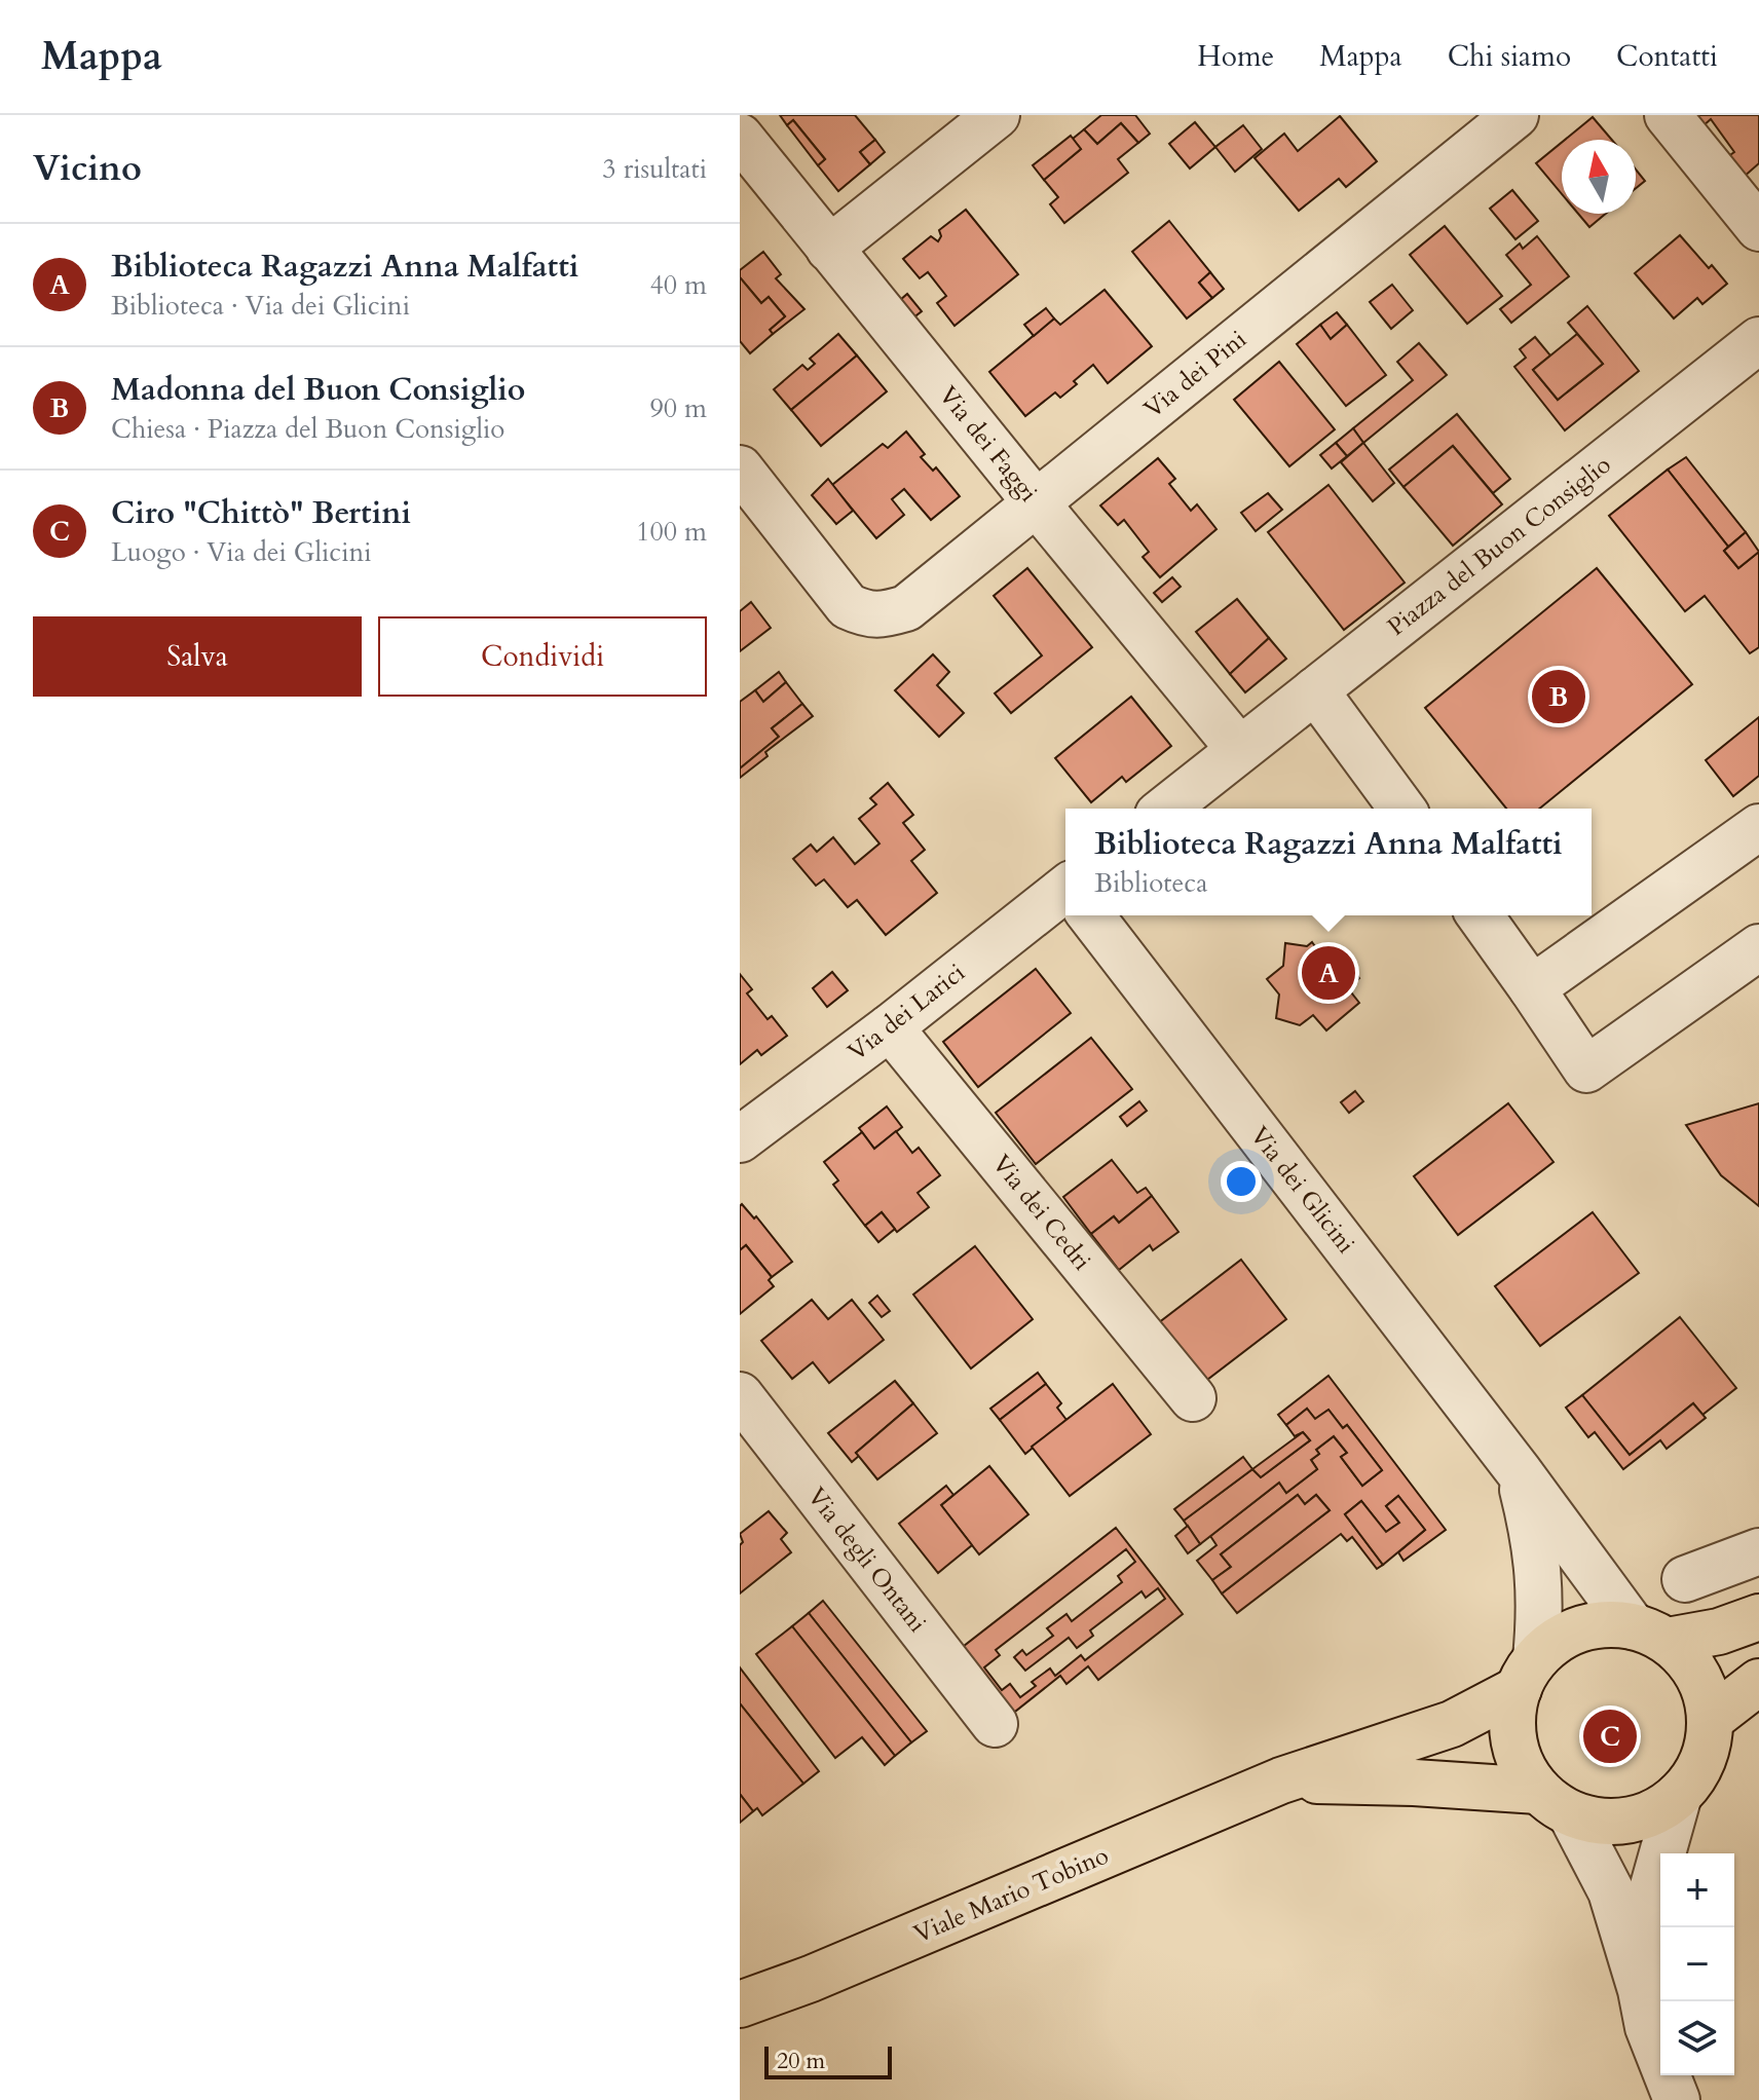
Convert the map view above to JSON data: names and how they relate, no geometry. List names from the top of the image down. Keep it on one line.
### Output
{"streets":{"main road":["Viale Mario Tobino"],"street":["Via dei Pini","Via dei Faggi","Piazza del Buon Consiglio","Via dei Larici","Via dei Glicini","Via dei Cedri","Via degli Ontani"]},"crossings":[["Via dei Pini","Via dei Faggi"],["Via dei Faggi","Piazza del Buon Consiglio"],["Via dei Larici","Via dei Cedri"],["Via dei Glicini","Viale Mario Tobino"]],"scale_bar":"20 m","north":"top","page":{"header":"Mappa","nav":["Home","Mappa","Chi siamo","Contatti"],"heading":["Vicino","3 risultati"],"list":[{"mark":"A","name":"Biblioteca Ragazzi Anna Malfatti","note":"Biblioteca · Via dei Glicini","value":"40 m"},{"mark":"B","name":"Madonna del Buon Consiglio","note":"Chiesa · Piazza del Buon Consiglio","value":"90 m"},{"mark":"C","name":"Ciro \"Chittò\" Bertini","note":"Luogo · Via dei Glicini","value":"100 m"}],"buttons":["Salva","Condividi"],"pins":["B","A","C"],"popup":["Biblioteca Ragazzi Anna Malfatti","Biblioteca"],"map_buttons":["+","−"],"scale":"20 m"}}
